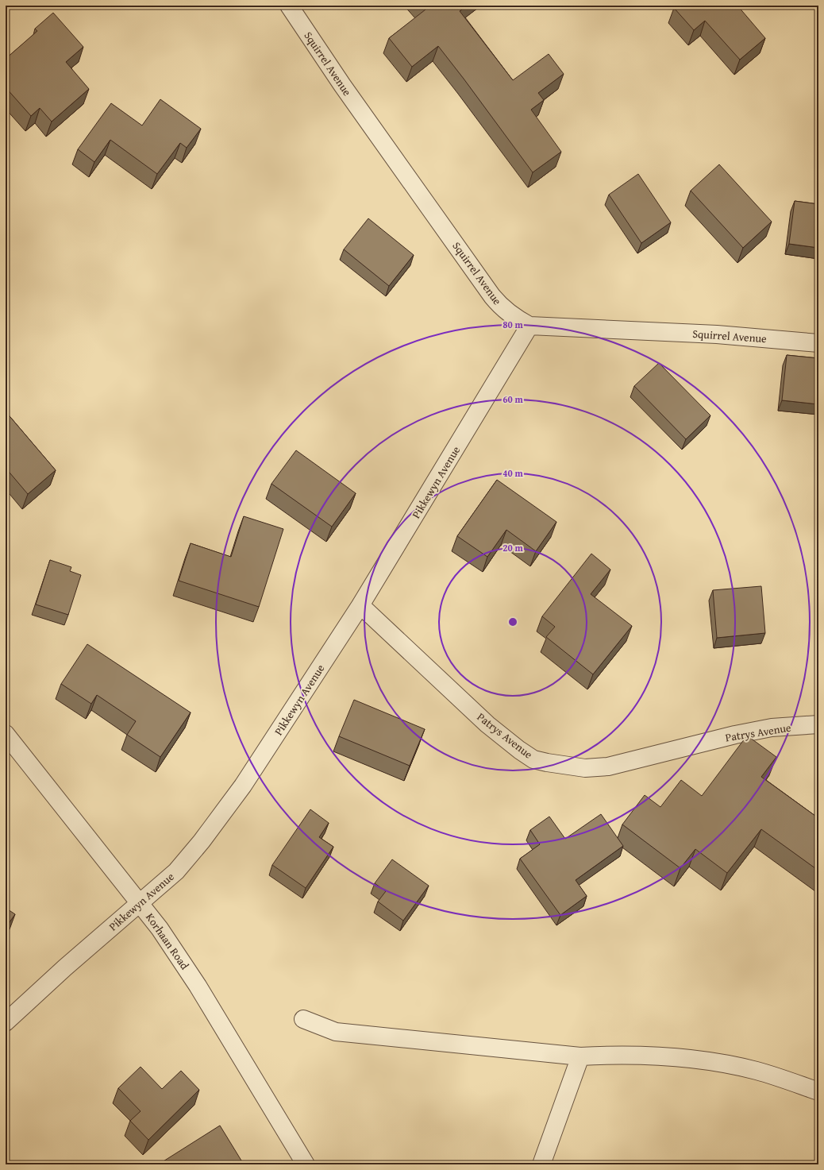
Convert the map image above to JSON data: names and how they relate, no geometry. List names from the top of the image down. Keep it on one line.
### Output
{"streets":{"street":["Squirrel Avenue","Pikkewyn Avenue","Patrys Avenue","Korhaan Road"]},"crossings":[["Squirrel Avenue","Pikkewyn Avenue"],["Pikkewyn Avenue","Patrys Avenue"],["Pikkewyn Avenue","Korhaan Road"]],"rings":["80 m","60 m","40 m","20 m"]}
